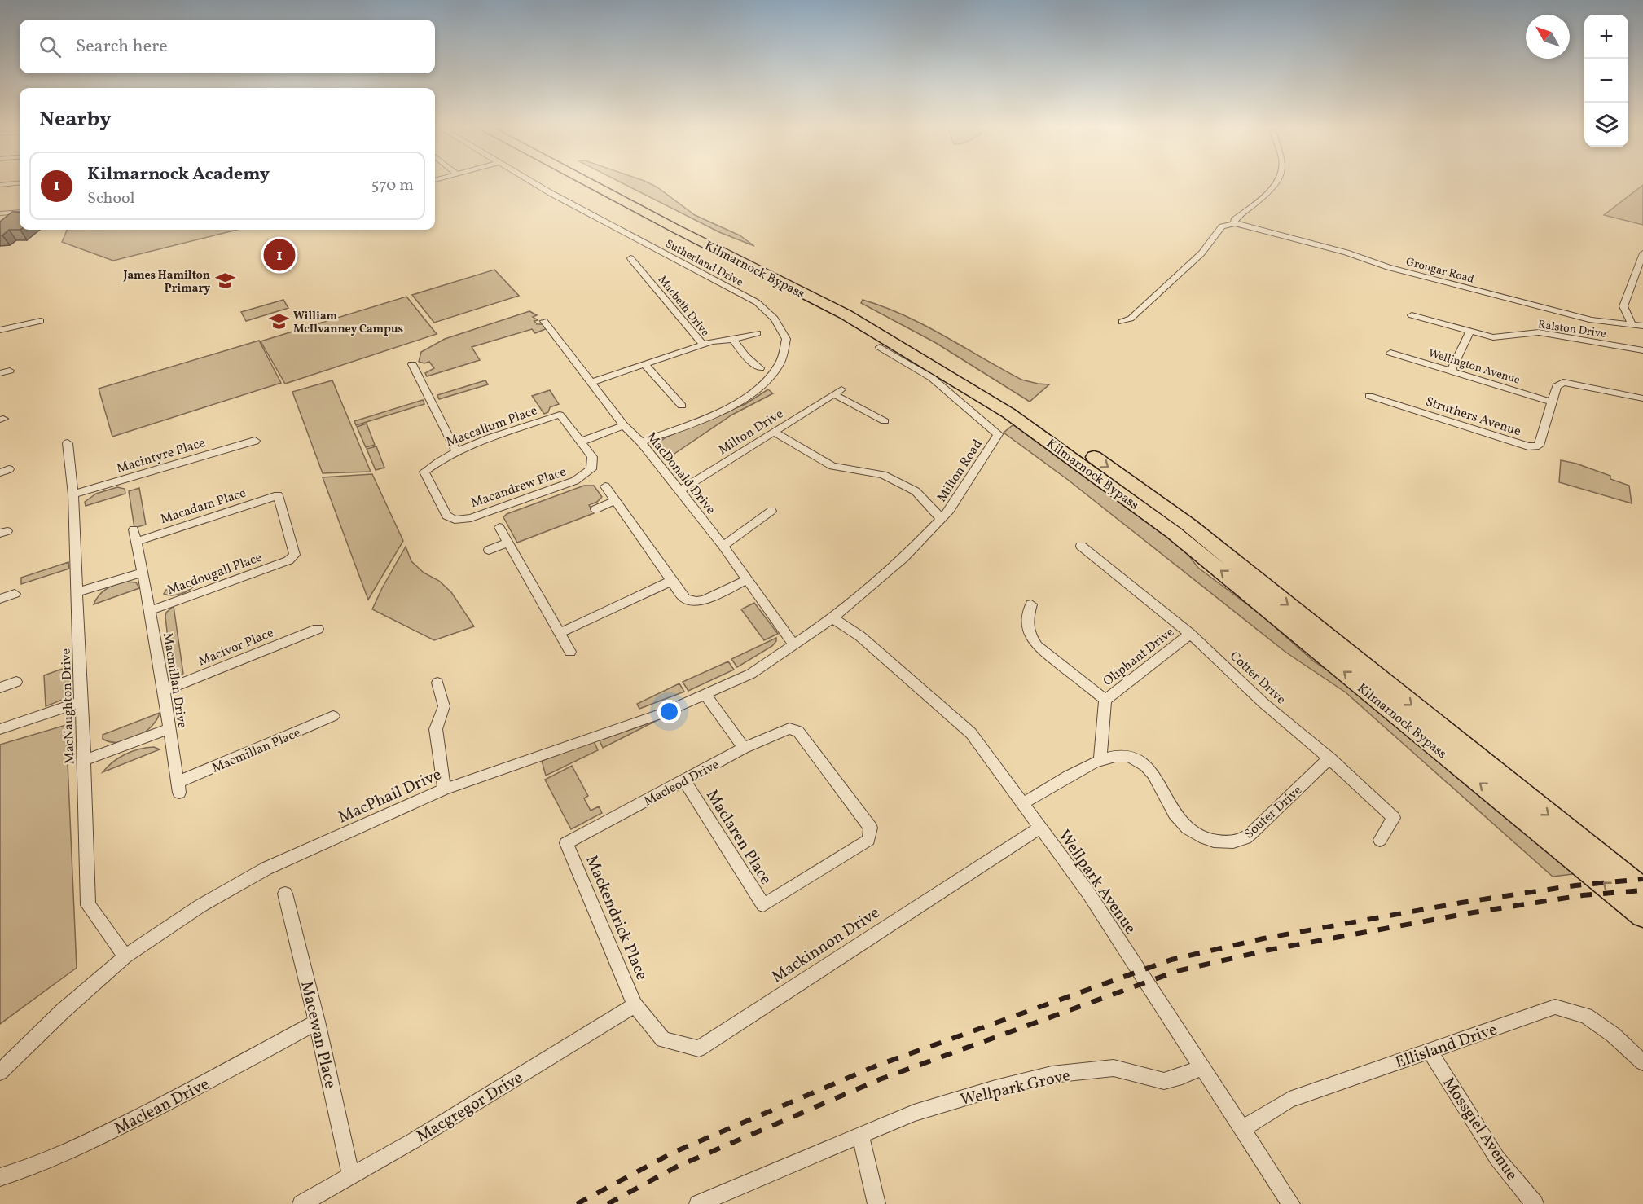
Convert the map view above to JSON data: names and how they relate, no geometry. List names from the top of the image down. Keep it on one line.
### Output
{"streets":{"highway":["Kilmarnock Bypass"],"street":["Sutherland Drive","Grougar Road","Macbeth Drive","Ralston Drive","Wellington Avenue","Struthers Avenue","Maccallum Place","Milton Drive","Macintyre Place","Milton Road","MacDonald Drive","Macandrew Place","Macadam Place","Macdougall Place","Macivor Place","Oliphant Drive","Cotter Drive","Macmillan Drive","MacNaughton Drive","Macmillan Place","Macleod Drive","MacPhail Drive","Souter Drive","Maclaren Place","Wellpark Avenue","Mackendrick Place","Mackinnon Drive","Macewan Place","Ellisland Drive","Wellpark Grove","Maclean Drive","Macgregor Drive","Mossgiel Avenue"]},"crossings":[["Sutherland Drive","MacDonald Drive"],["Macbeth Drive","MacDonald Drive"],["Wellington Avenue","Struthers Avenue"],["Maccallum Place","Macandrew Place"],["Milton Drive","MacDonald Drive"],["Macintyre Place","MacNaughton Drive"],["Milton Road","MacPhail Drive"],["Milton Road","Wellpark Avenue"],["MacDonald Drive","MacPhail Drive"],["Macadam Place","Macdougall Place"],["Macadam Place","Macmillan Drive"],["Macdougall Place","Macmillan Drive"],["Macivor Place","Macmillan Drive"],["Oliphant Drive","Cotter Drive"],["Oliphant Drive","Souter Drive"],["Cotter Drive","Souter Drive"],["Macmillan Drive","Macmillan Place"],["MacNaughton Drive","MacPhail Drive"],["Macleod Drive","Maclaren Place"],["Macleod Drive","Mackendrick Place"],["MacPhail Drive","Wellpark Avenue"],["Wellpark Avenue","Mackinnon Drive"],["Wellpark Avenue","Ellisland Drive"],["Wellpark Avenue","Wellpark Grove"],["Mackendrick Place","Mackinnon Drive"],["Mackendrick Place","Macgregor Drive"],["Mackinnon Drive","Macgregor Drive"],["Macewan Place","Maclean Drive"],["Macewan Place","Macgregor Drive"],["Ellisland Drive","Mossgiel Avenue"]],"places":{"school or university":["James Hamilton Primary","William McIlvanney Campus"]},"north":"top left","page":{"map_buttons":["+","−"],"search":"Search here","heading":"Nearby","list":[{"mark":"1","name":"Kilmarnock Academy","note":"School","value":"570 m"}],"pins":"1"}}
